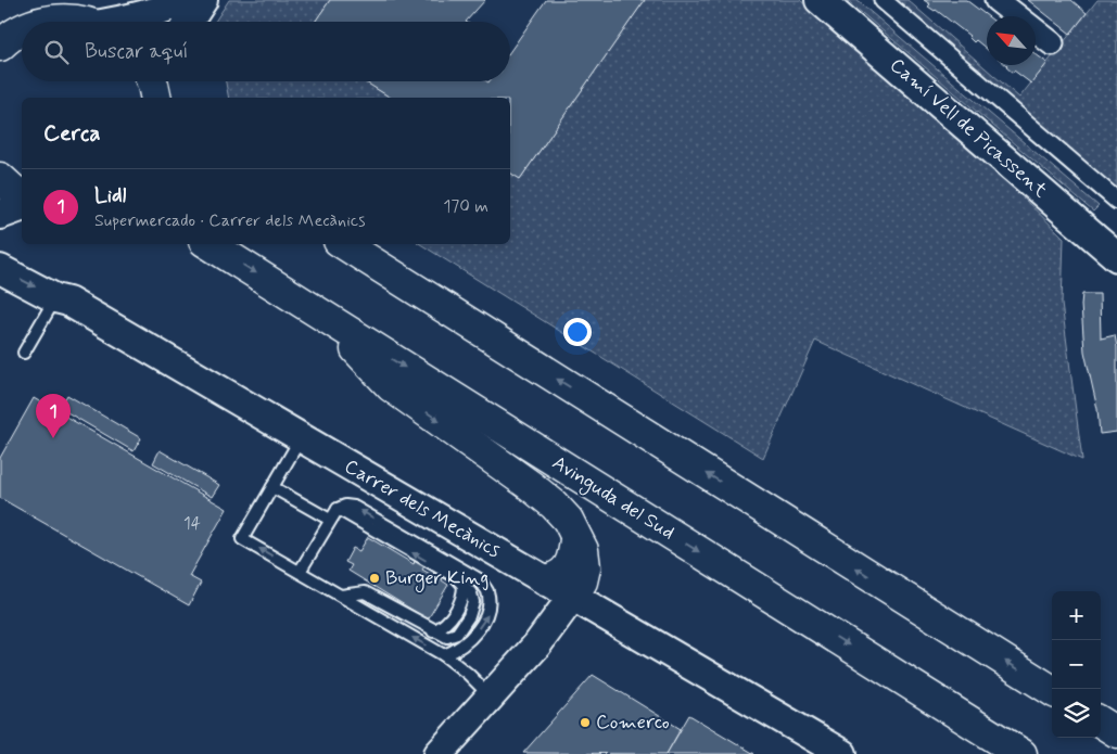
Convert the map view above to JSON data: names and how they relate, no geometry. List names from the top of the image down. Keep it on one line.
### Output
{"streets":{"main road":["Avinguda del Sud"],"street":["Camí Vell de Picassent","Carrer dels Mecànics"]},"places":["Burger King","Comerco"],"house_numbers":["14"],"north":"top left","page":{"search":"Buscar aquí","heading":"Cerca","list":[{"mark":"1","name":"Lidl","note":"Supermercado · Carrer dels Mecànics","value":"170 m"}],"pins":"1","map_buttons":["+","−"]}}
